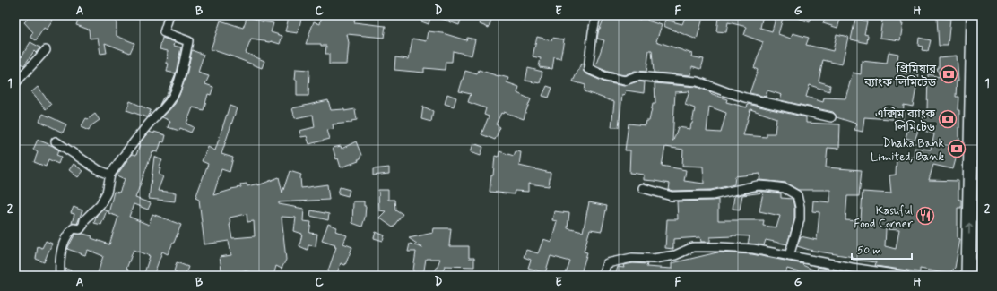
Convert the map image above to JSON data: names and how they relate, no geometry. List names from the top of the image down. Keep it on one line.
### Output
{"places":{"bank":["প্রিমিয়ার ব্যাংক লিমিটেড","এক্সিম ব্যাংক লিমিটেড","Dhaka Bank Limited, Bank"],"restaurant":["Kashful Food Corner"]},"scale_bar":"50 m","grid":{"columns":["A","B","C","D","E","F","G","H"],"rows":["1","2"]}}
